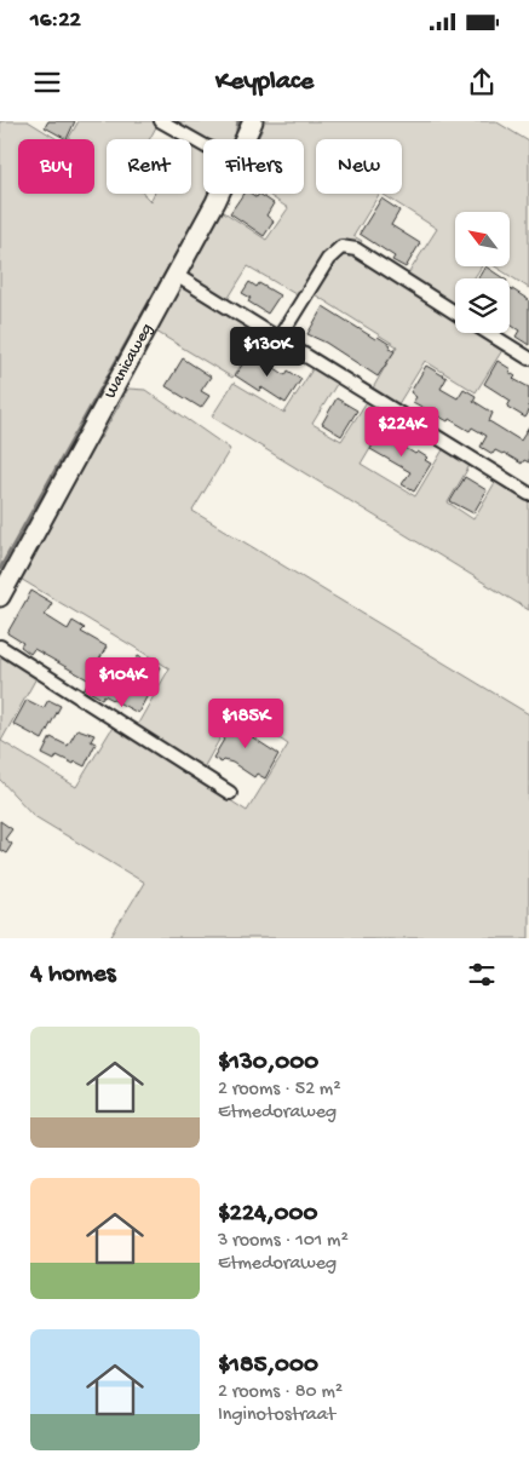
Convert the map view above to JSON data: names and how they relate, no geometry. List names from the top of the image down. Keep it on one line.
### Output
{"streets":{"street":["Wanicaweg"]},"north":"top left","page":{"status":"16:22","header":"Keyplace","chip":["Buy","Rent","Filters","New"],"price":["$130K","$224K","$104K","$185K"],"heading":"4 homes","list":[{"name":"$130,000","note":"2 rooms · 52 m² · Etmedoraweg"},{"name":"$224,000","note":"3 rooms · 101 m² · Etmedoraweg"},{"name":"$185,000","note":"2 rooms · 80 m² · Inginotostraat"}]}}
